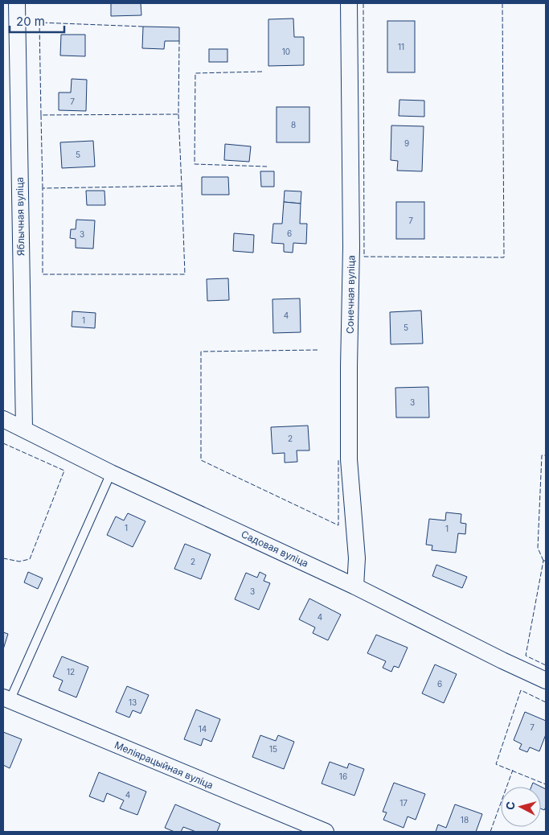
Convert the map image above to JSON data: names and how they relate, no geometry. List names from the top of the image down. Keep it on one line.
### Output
{"streets":{"street":["Яблычная вуліца","Сонечная вуліца","Садовая вуліца","Меліярацыйная вуліца"]},"crossings":[["Яблычная вуліца","Садовая вуліца"],["Сонечная вуліца","Садовая вуліца"]],"house_numbers":["11","10","7","8","9","5","7","6","3","4","1","5","3","2","1","1","2","3","4","12","6","13","7","14","15","16","4","17","18"],"scale_bar":"20 m","north":"left"}
